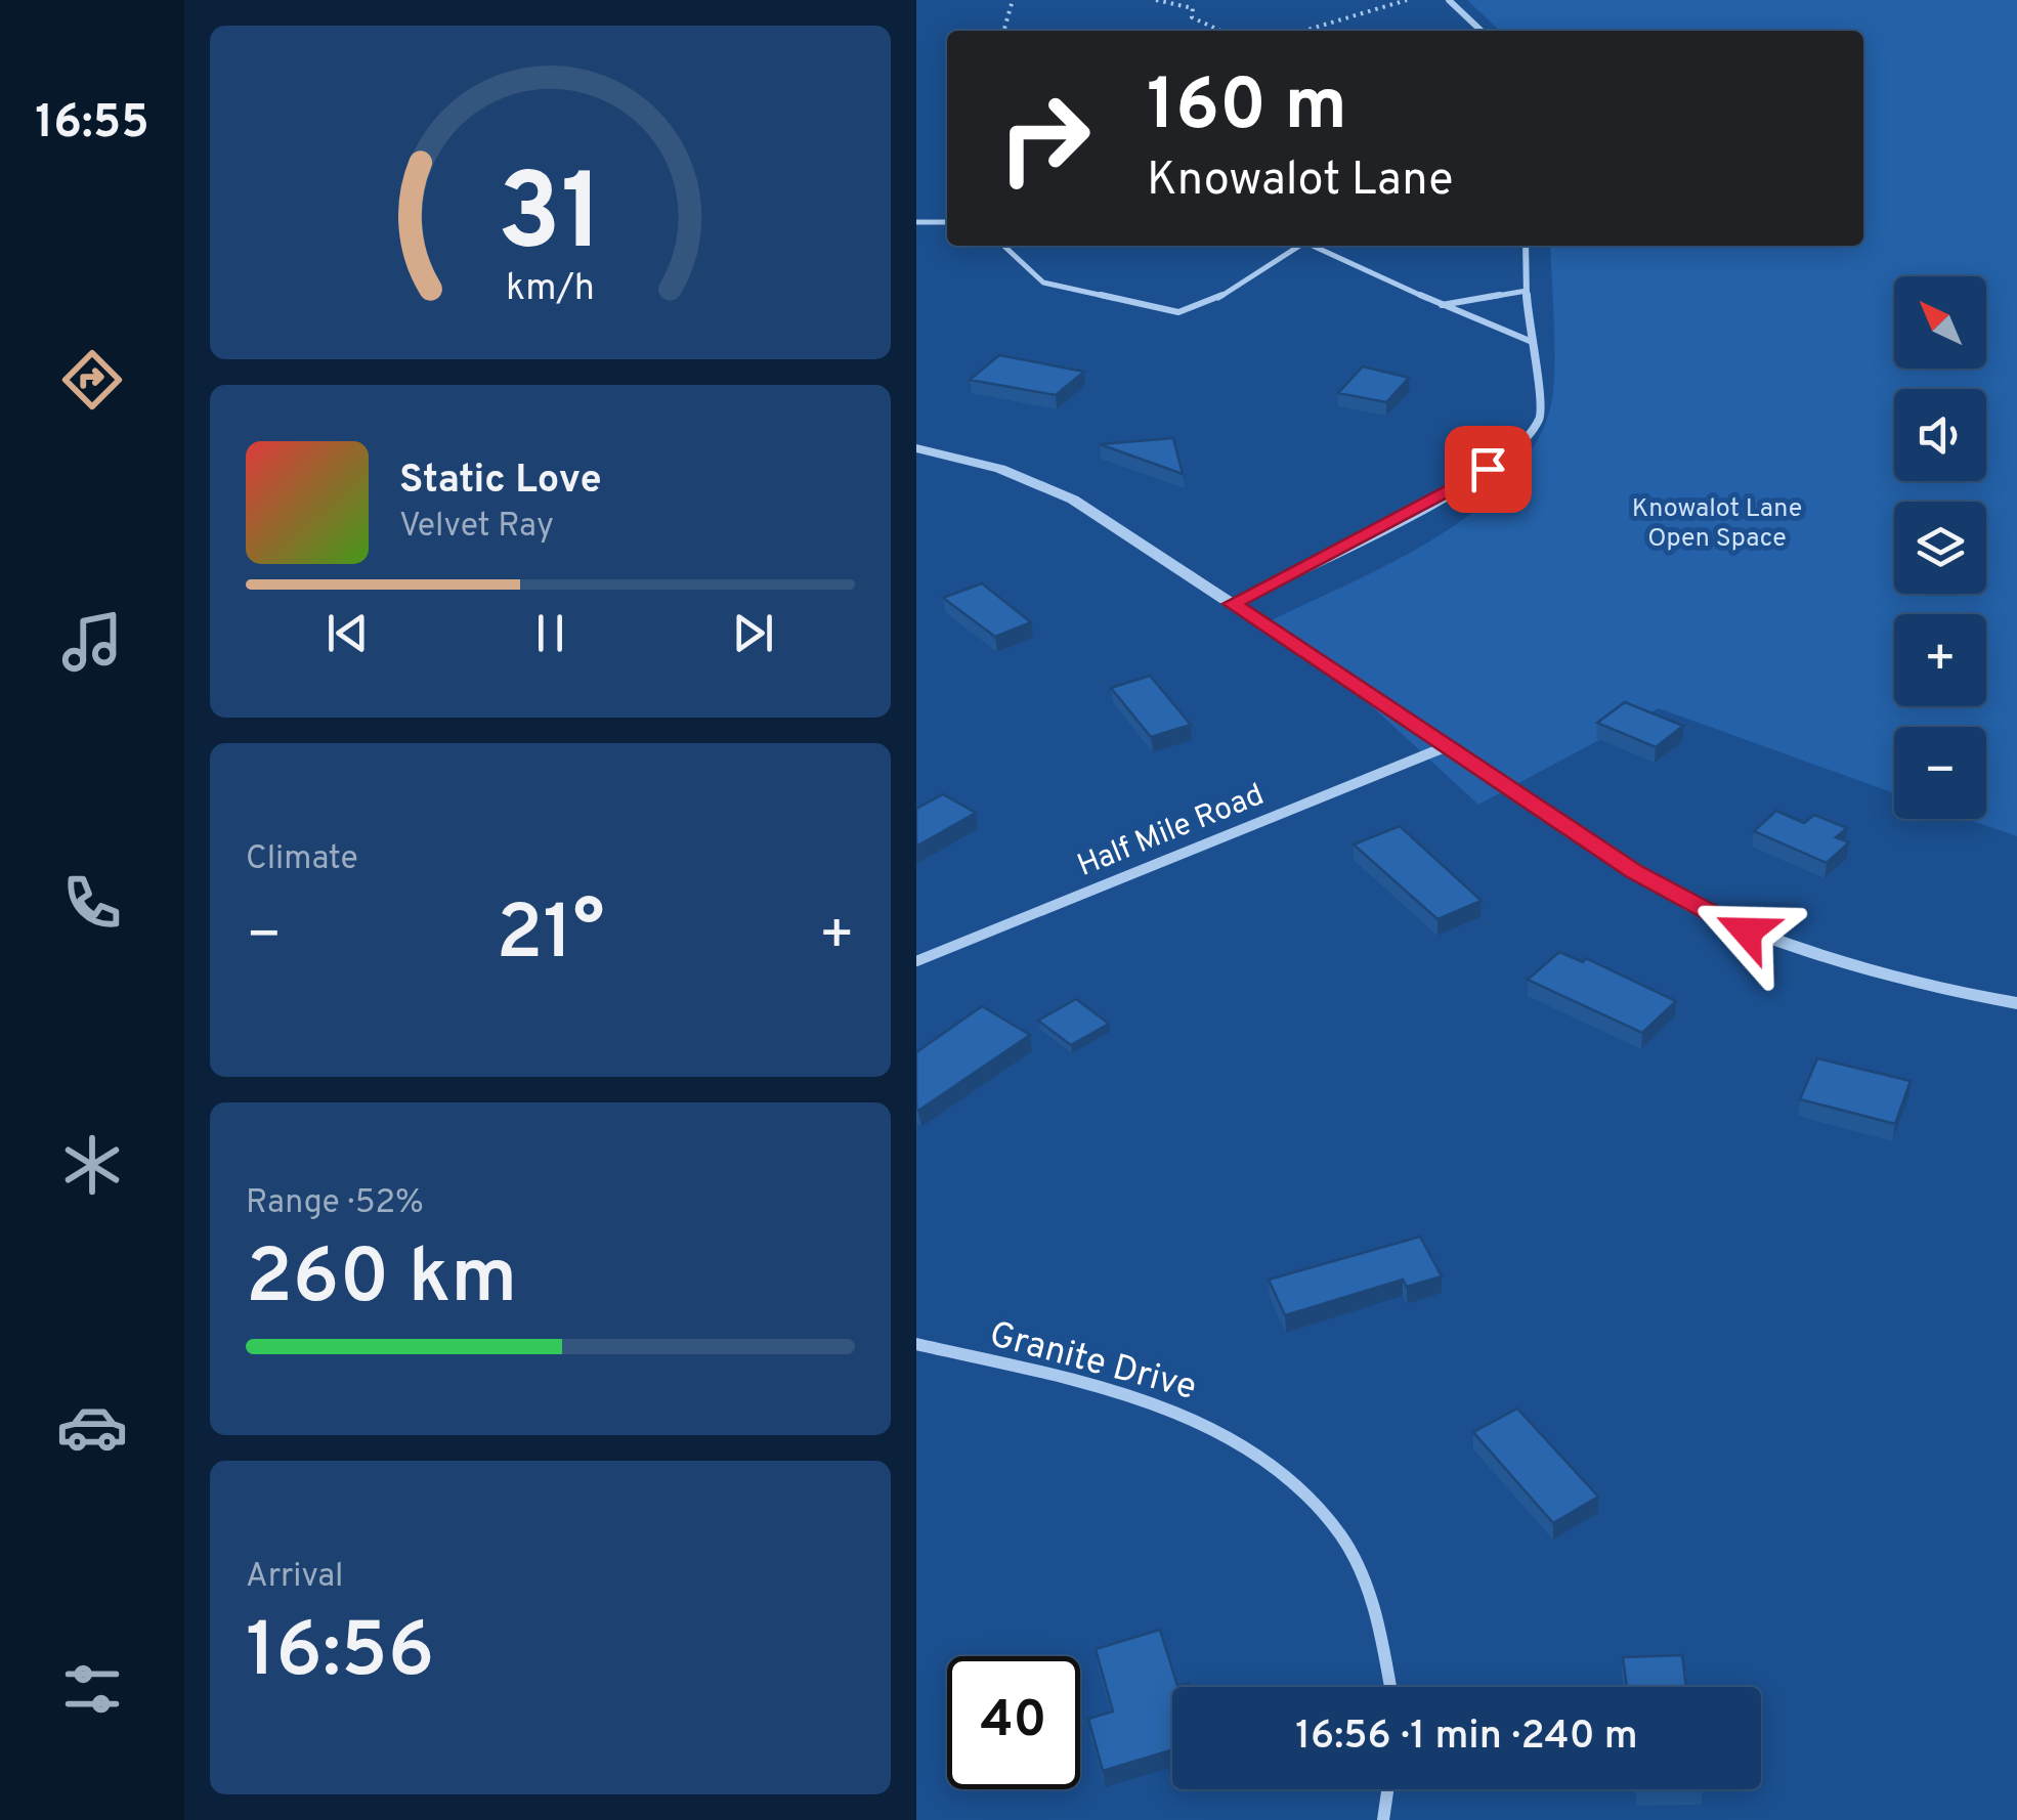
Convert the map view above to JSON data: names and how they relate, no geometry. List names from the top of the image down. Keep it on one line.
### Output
{"streets":{"street":["Half Mile Road","Granite Drive"]},"parks":["Knowalot Lane Open Space"],"north":"top left","page":{"tabs":"16:55","turn":["160 m","Knowalot Lane"],"map_buttons":["+","−"],"song":["Static Love","Velvet Ray"],"tile":["Climate",["Range · 52%","260 km"],["Arrival","16:56"]],"heat":["−","21°","+"],"limit":"40","trip":"16:56 · 1 min · 240 m","gauge":["31","km/h"]}}
